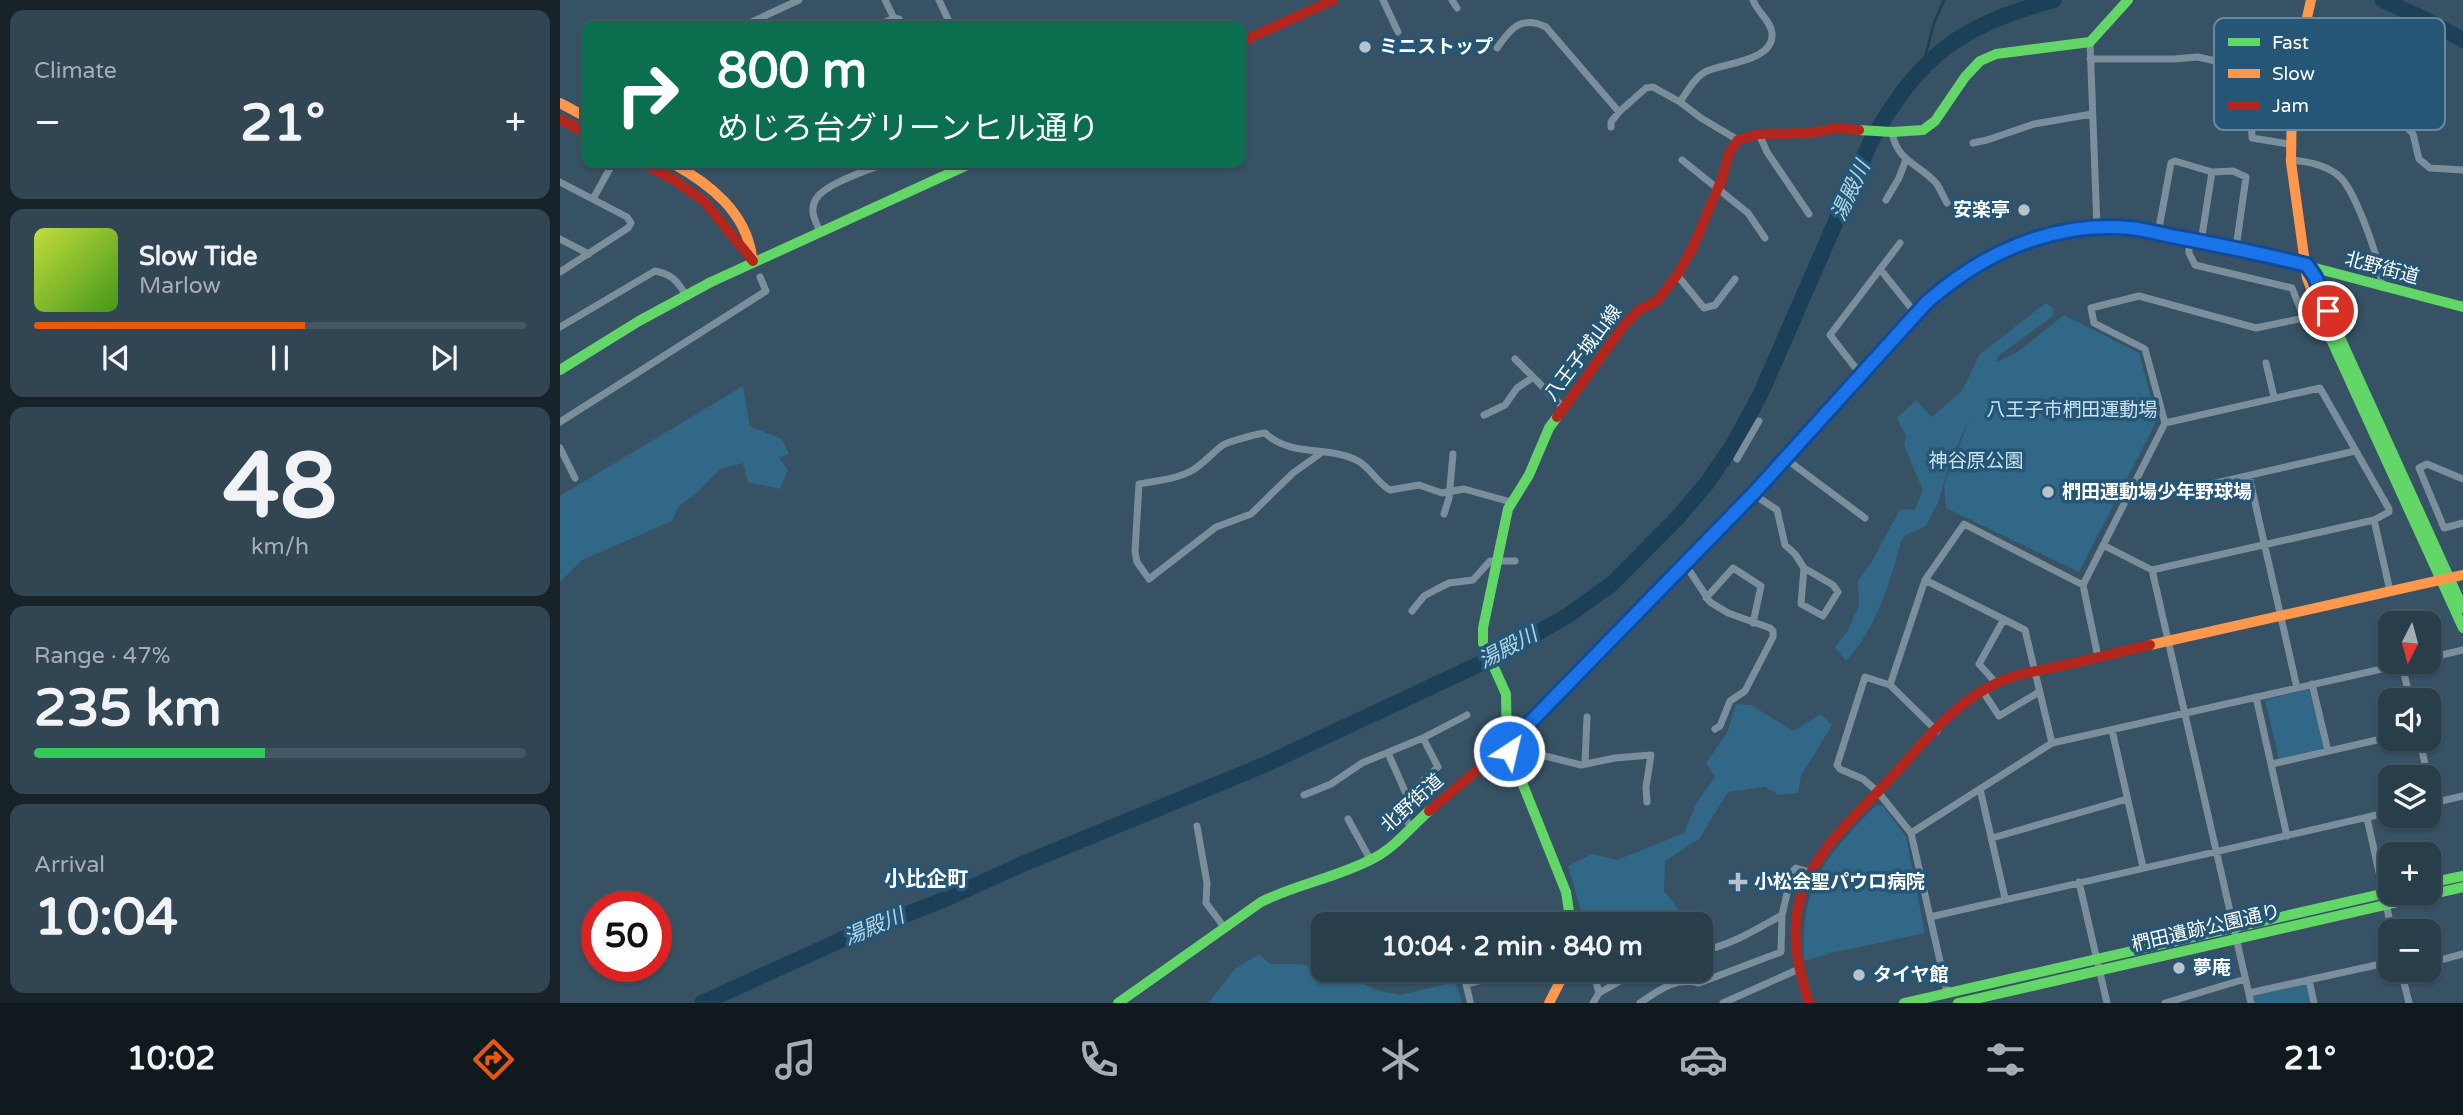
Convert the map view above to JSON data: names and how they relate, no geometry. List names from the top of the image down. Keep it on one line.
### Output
{"streets":{"street":["北野街道","八王子城山線","椚田遺跡公園通り"]},"crossings":[["北野街道","八王子城山線"]],"districts":["小比企町"],"water":["湯殿川"],"parks":["八王子市椚田運動場","神谷原公園"],"places":{"other":["ミニストップ","安楽亭","椚田運動場少年野球場","夢庵","タイヤ館"],"health":["小松会聖パウロ病院"]},"legend":["Fast","Slow","Jam"],"north":"bottom","page":{"tile":["Climate",["48","km/h"],["Range · 47%","235 km"],["Arrival","10:04"]],"turn":["800 m","めじろ台グリーンヒル通り"],"heat":["−","21°","+"],"song":["Slow Tide","Marlow"],"map_buttons":["+","−"],"limit":"50","trip":"10:04 · 2 min · 840 m","tabs":["10:02","21°"]}}
